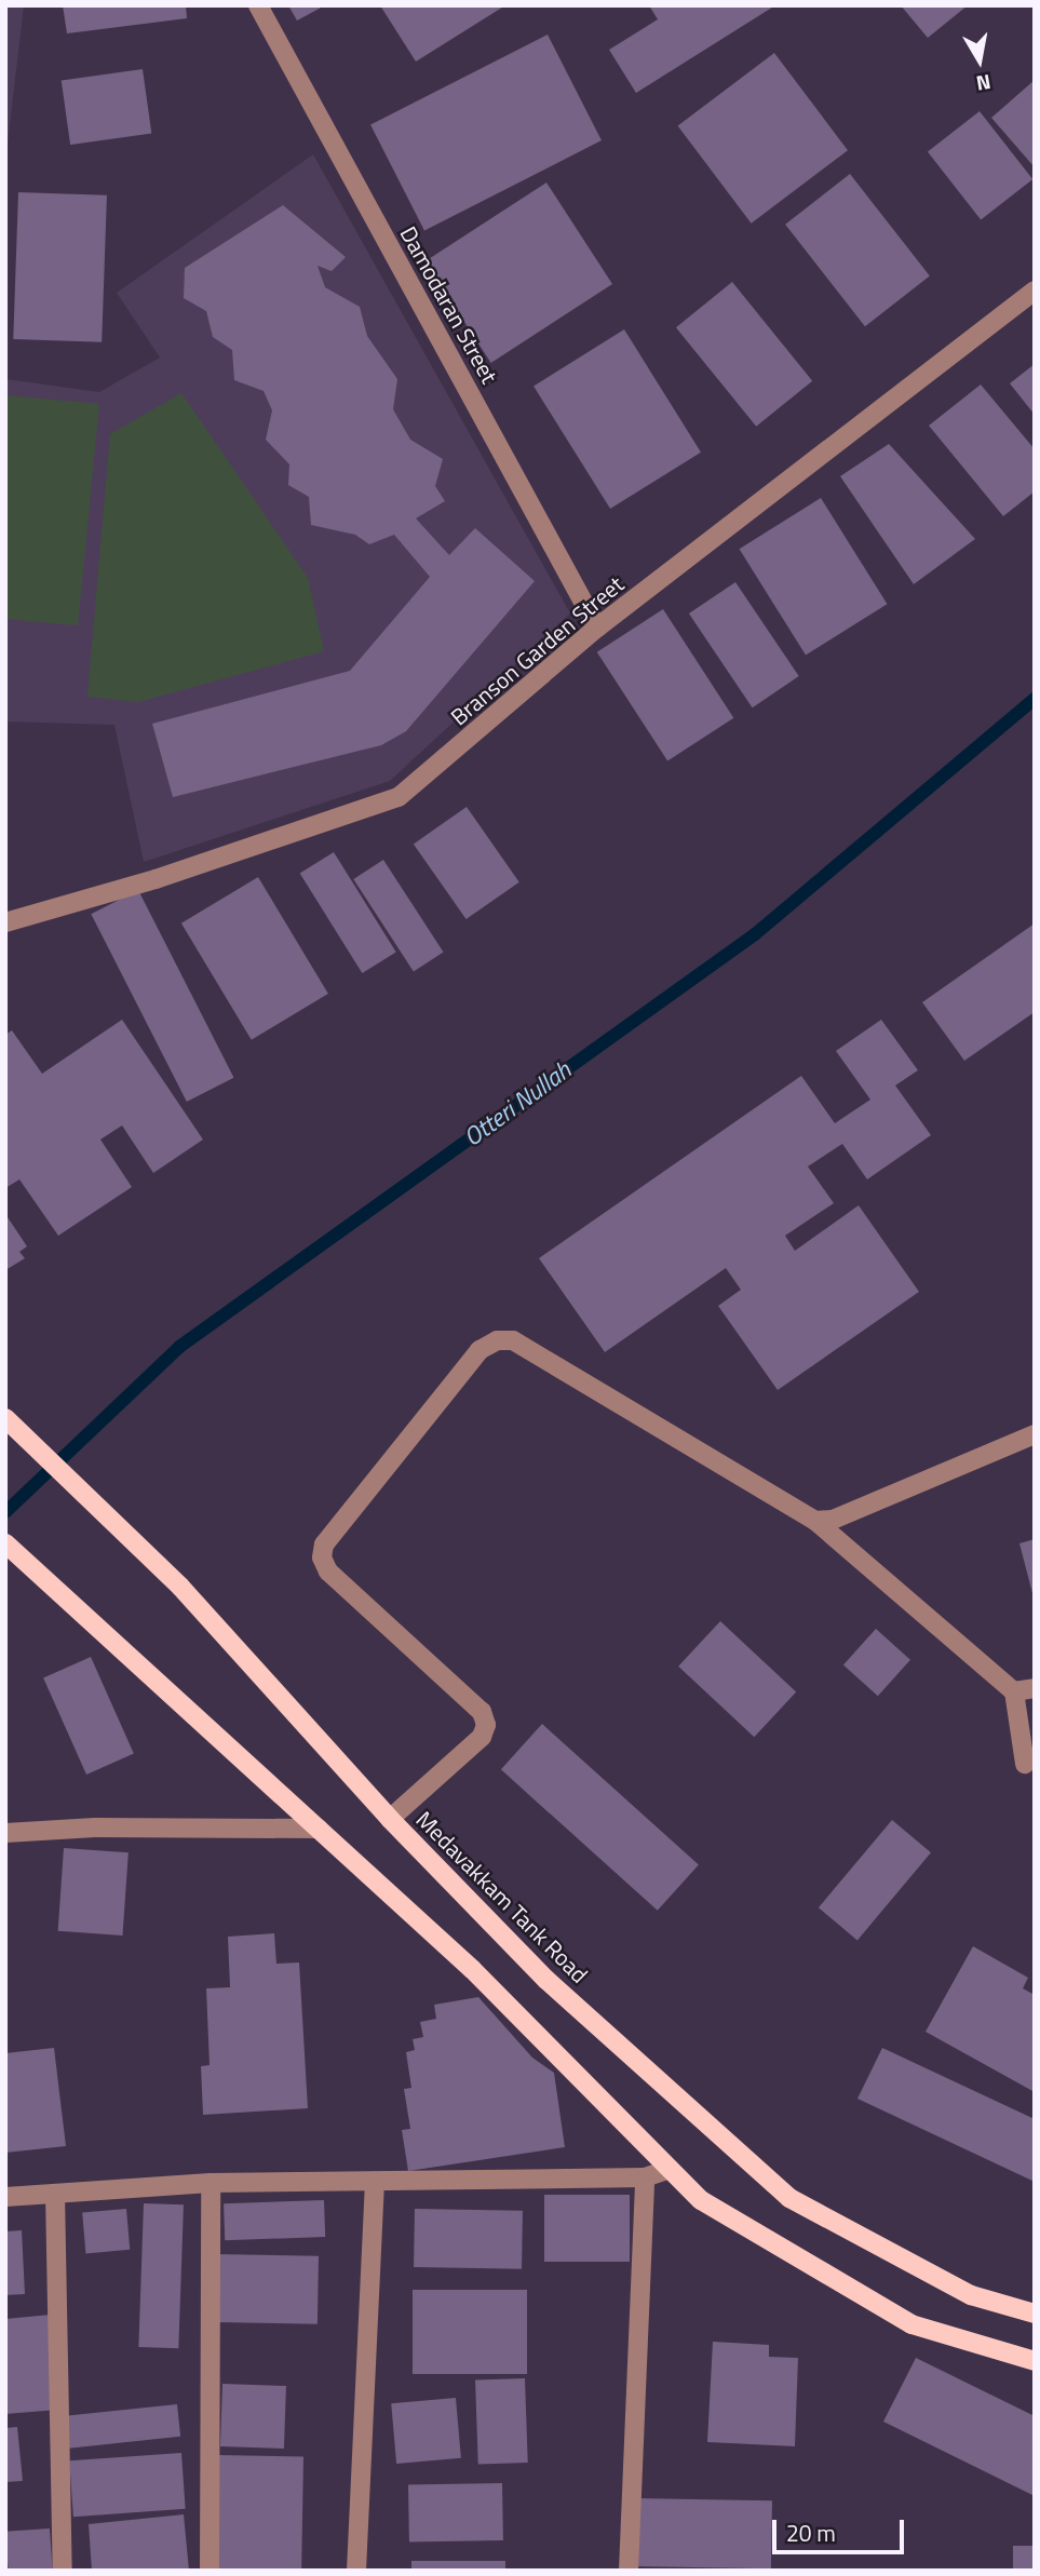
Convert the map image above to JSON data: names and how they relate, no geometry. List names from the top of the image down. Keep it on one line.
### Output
{"streets":{"main road":["Medavakkam Tank Road"],"street":["Damodaran Street","Branson Garden Street"]},"crossings":[["Damodaran Street","Branson Garden Street"]],"water":["Otteri Nullah"],"scale_bar":"20 m","north":"bottom"}
